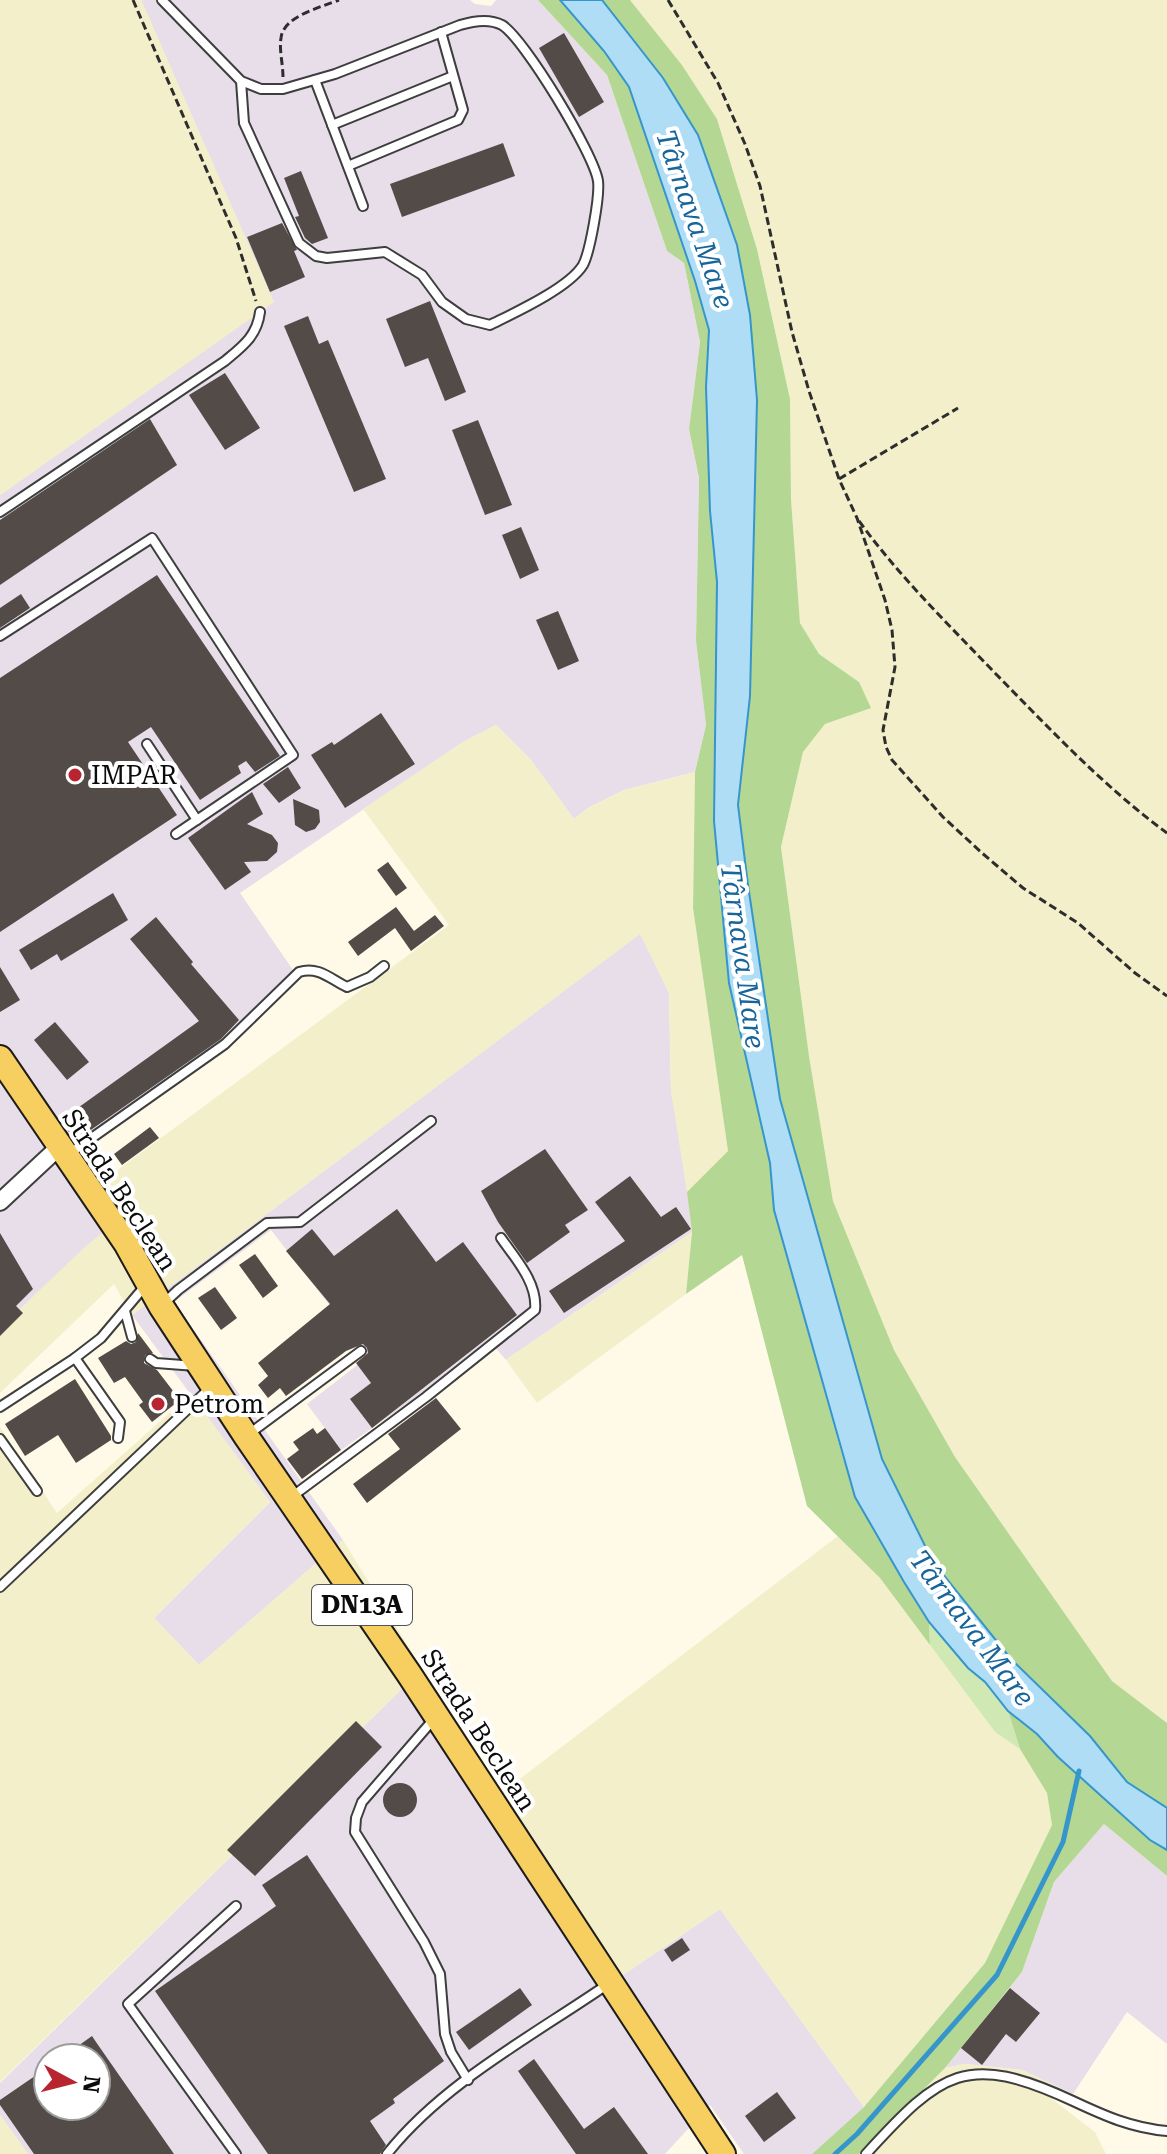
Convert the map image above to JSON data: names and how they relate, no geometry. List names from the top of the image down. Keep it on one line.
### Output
{"streets":{"main road":["Strada Beclean","DN13A"]},"water":["Târnava Mare"],"places":["IMPAR","Petrom"],"north":"right"}
